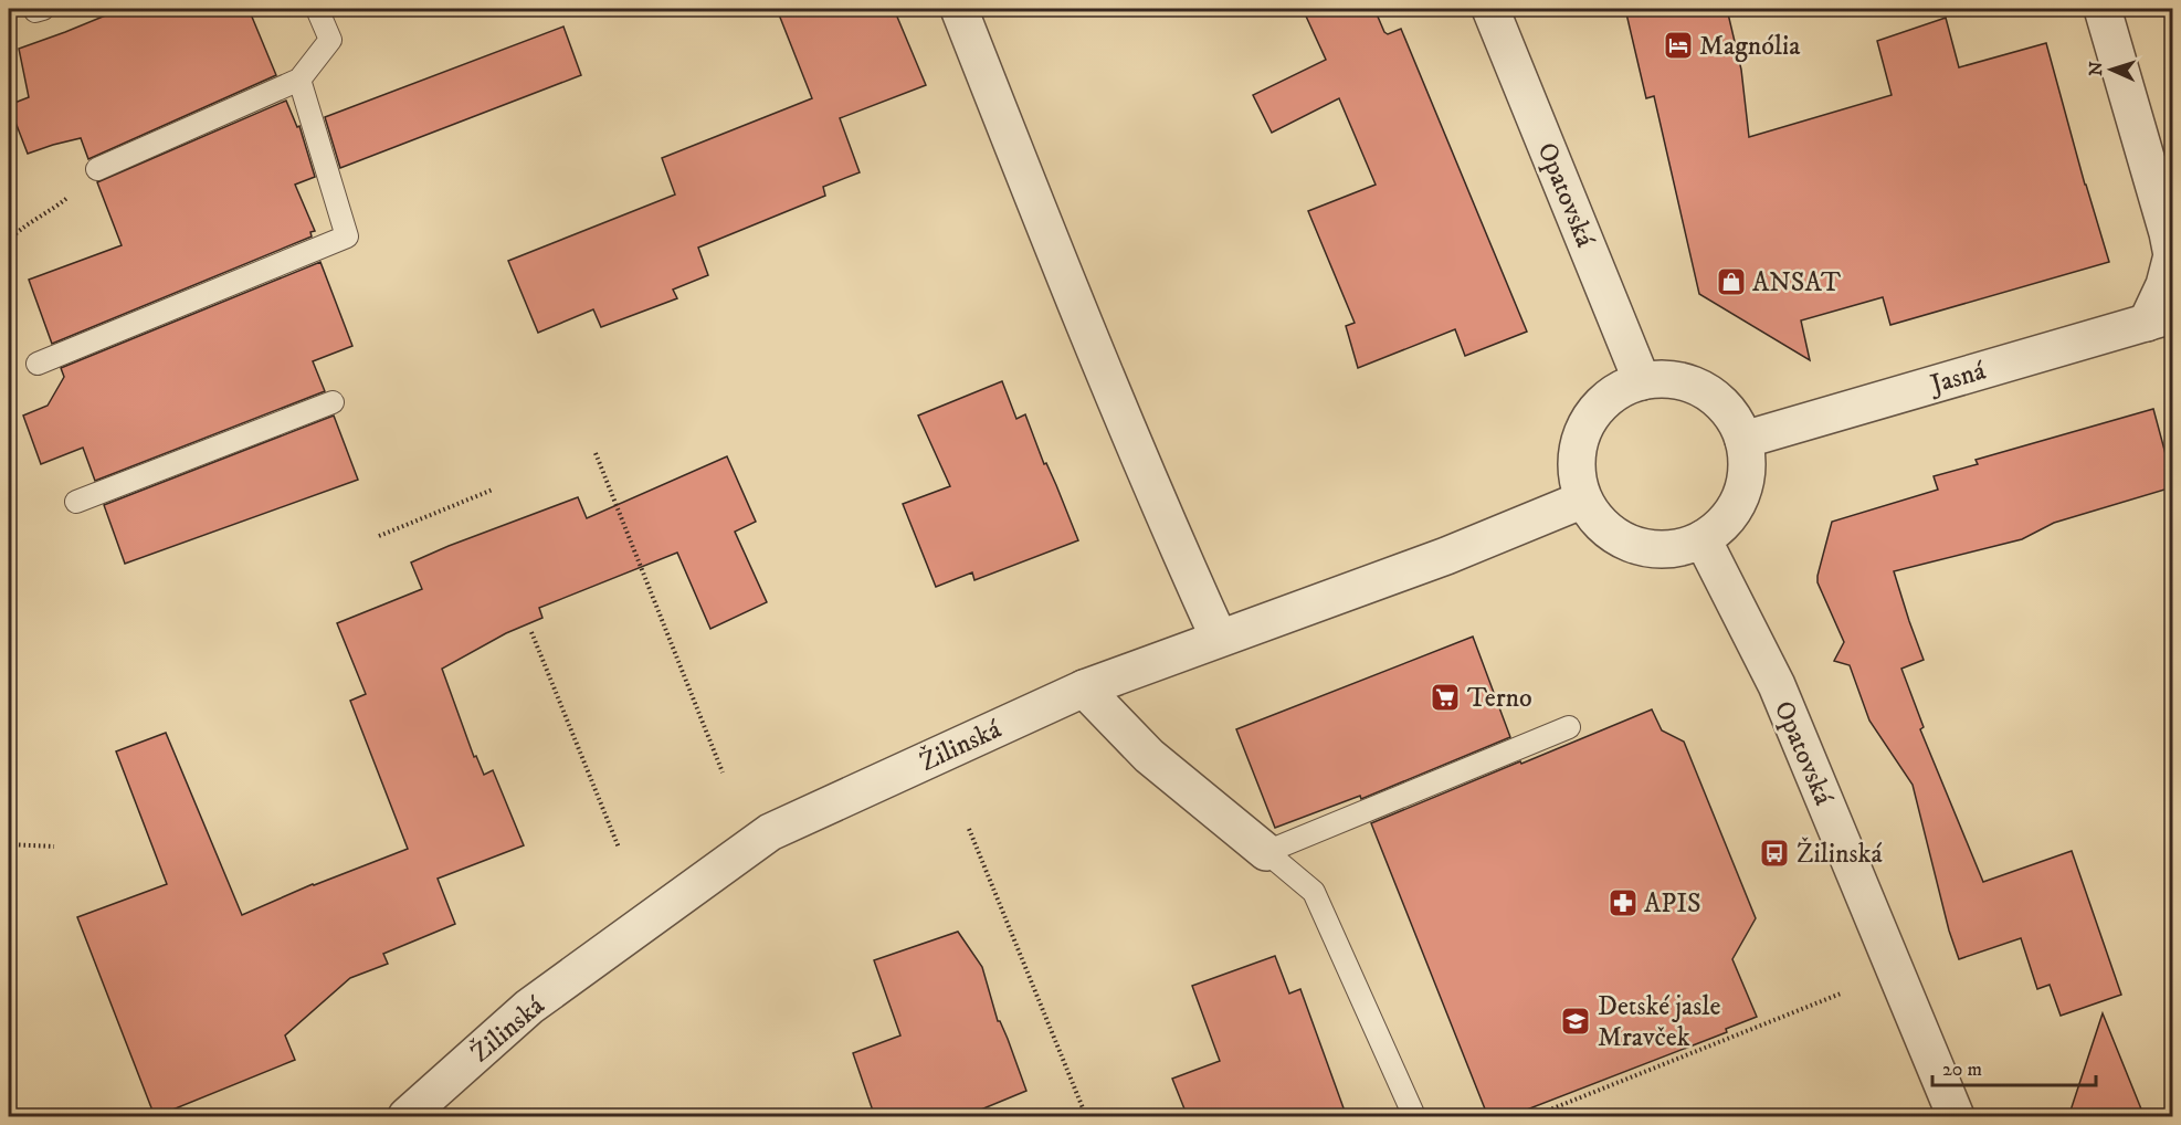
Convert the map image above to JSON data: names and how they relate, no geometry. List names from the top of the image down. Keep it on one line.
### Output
{"streets":{"street":["Opatovská","Jasná","Žilinská"]},"crossings":[["Opatovská","Jasná"],["Opatovská","Žilinská"],["Jasná","Žilinská"]],"places":{"hotel":["Magnólia"],"shop":["ANSAT"],"supermarket":["Terno"],"bus stop":["Žilinská"],"pharmacy":["APIS"],"school or university":["Detské jasle Mravček"]},"scale_bar":"20 m","north":"left"}
